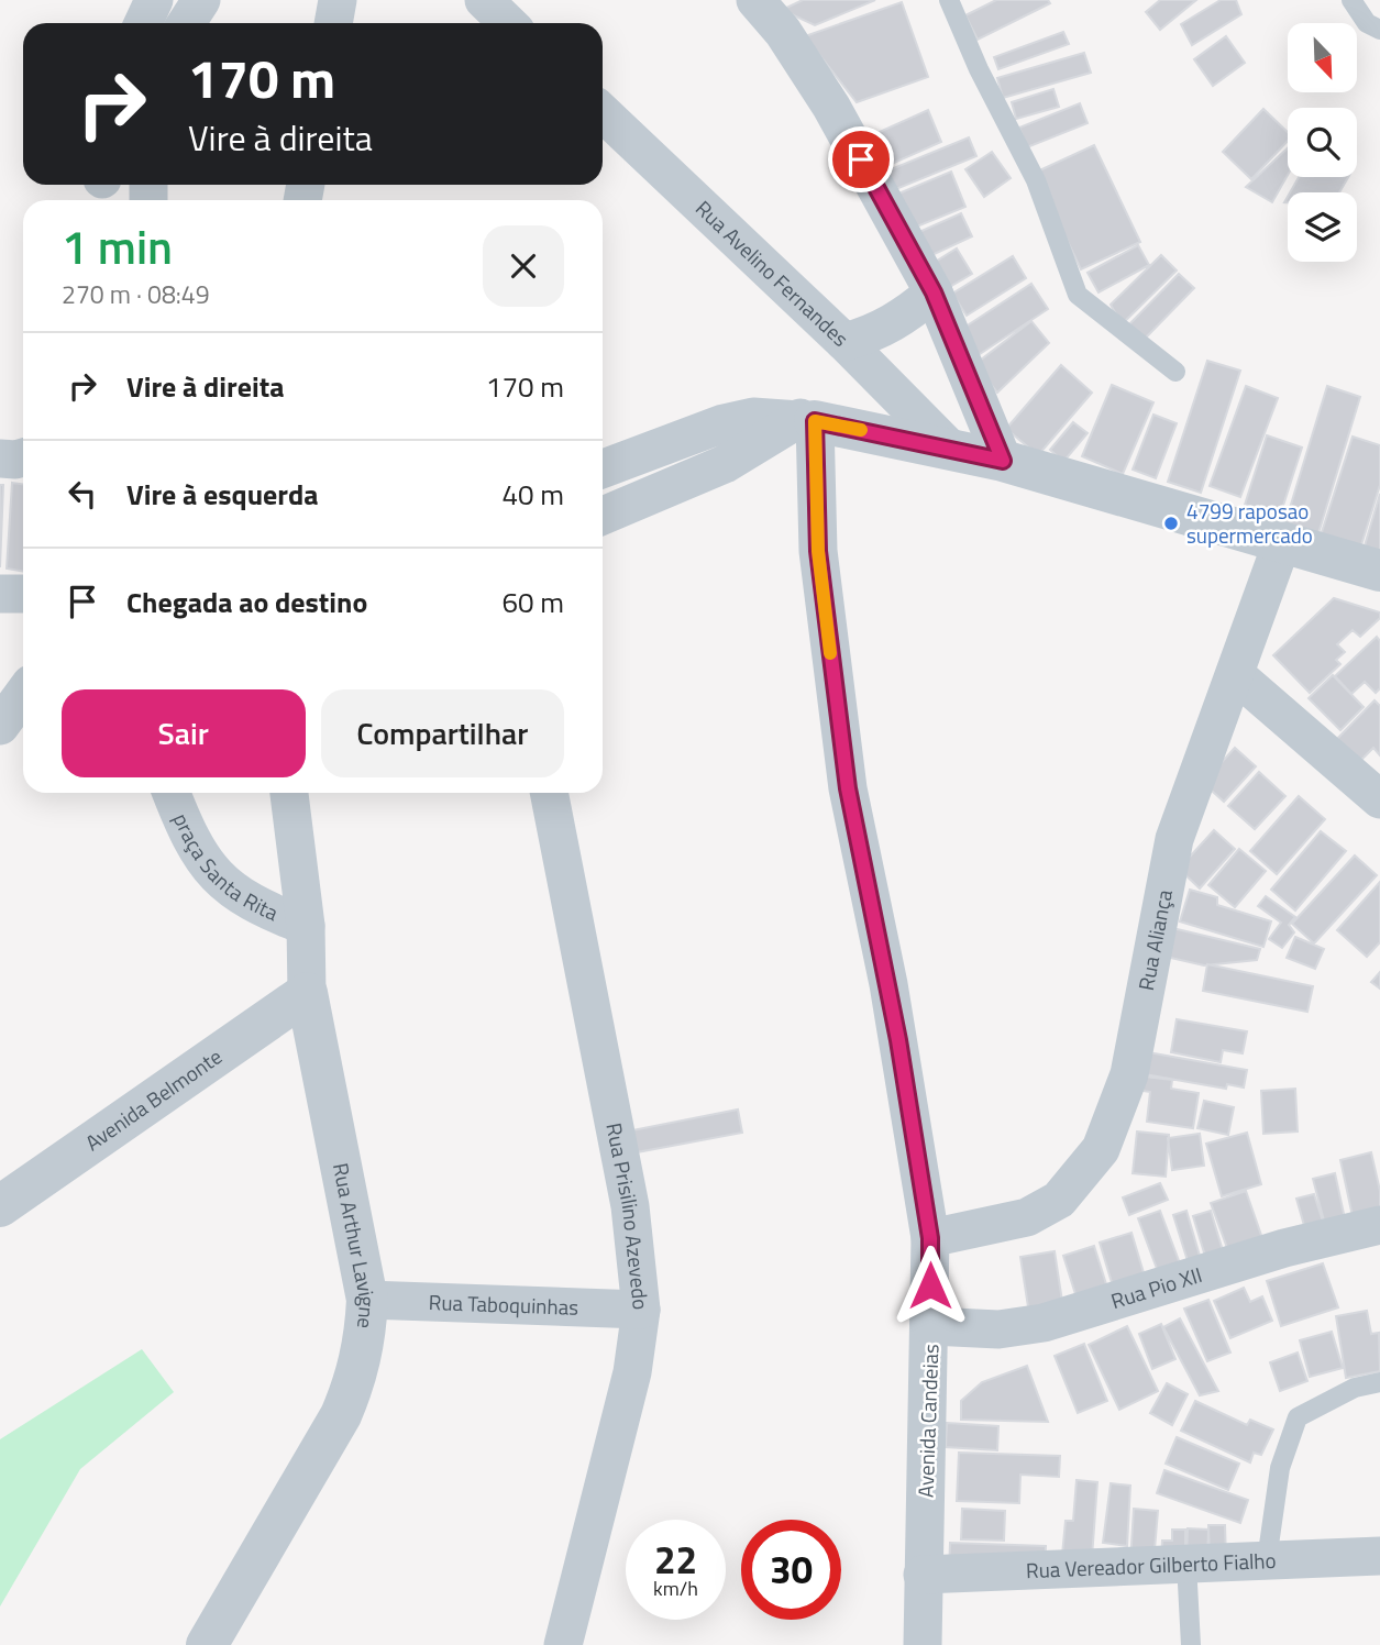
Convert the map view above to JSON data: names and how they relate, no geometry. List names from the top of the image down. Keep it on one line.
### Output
{"streets":{"street":["Rua Avelino Fernandes","praça Santa Rita","Rua Aliança","Avenida Belmonte","Rua Prisilino Azevedo","Rua Arthur Lavigne","Rua Pio XII","Rua Taboquinhas","Avenida Candeias","Rua Vereador Gilberto Fialho"]},"crossings":[["praça Santa Rita","Avenida Belmonte"],["praça Santa Rita","Rua Arthur Lavigne"],["Rua Aliança","Avenida Candeias"],["Avenida Belmonte","Rua Arthur Lavigne"],["Rua Prisilino Azevedo","Rua Taboquinhas"],["Rua Arthur Lavigne","Rua Taboquinhas"],["Rua Pio XII","Avenida Candeias"],["Avenida Candeias","Rua Vereador Gilberto Fialho"]],"places":["4799 raposao supermercado"],"north":"bottom right","page":{"turn":["170 m","Vire à direita"],"heading":["1 min","270 m · 08:49"],"list":[{"name":"Vire à direita","value":"170 m"},{"name":"Vire à esquerda","value":"40 m"},{"name":"Chegada ao destino","value":"60 m"}],"buttons":["Sair","Compartilhar"],"speed":"22 km/h","limit":"30"}}
